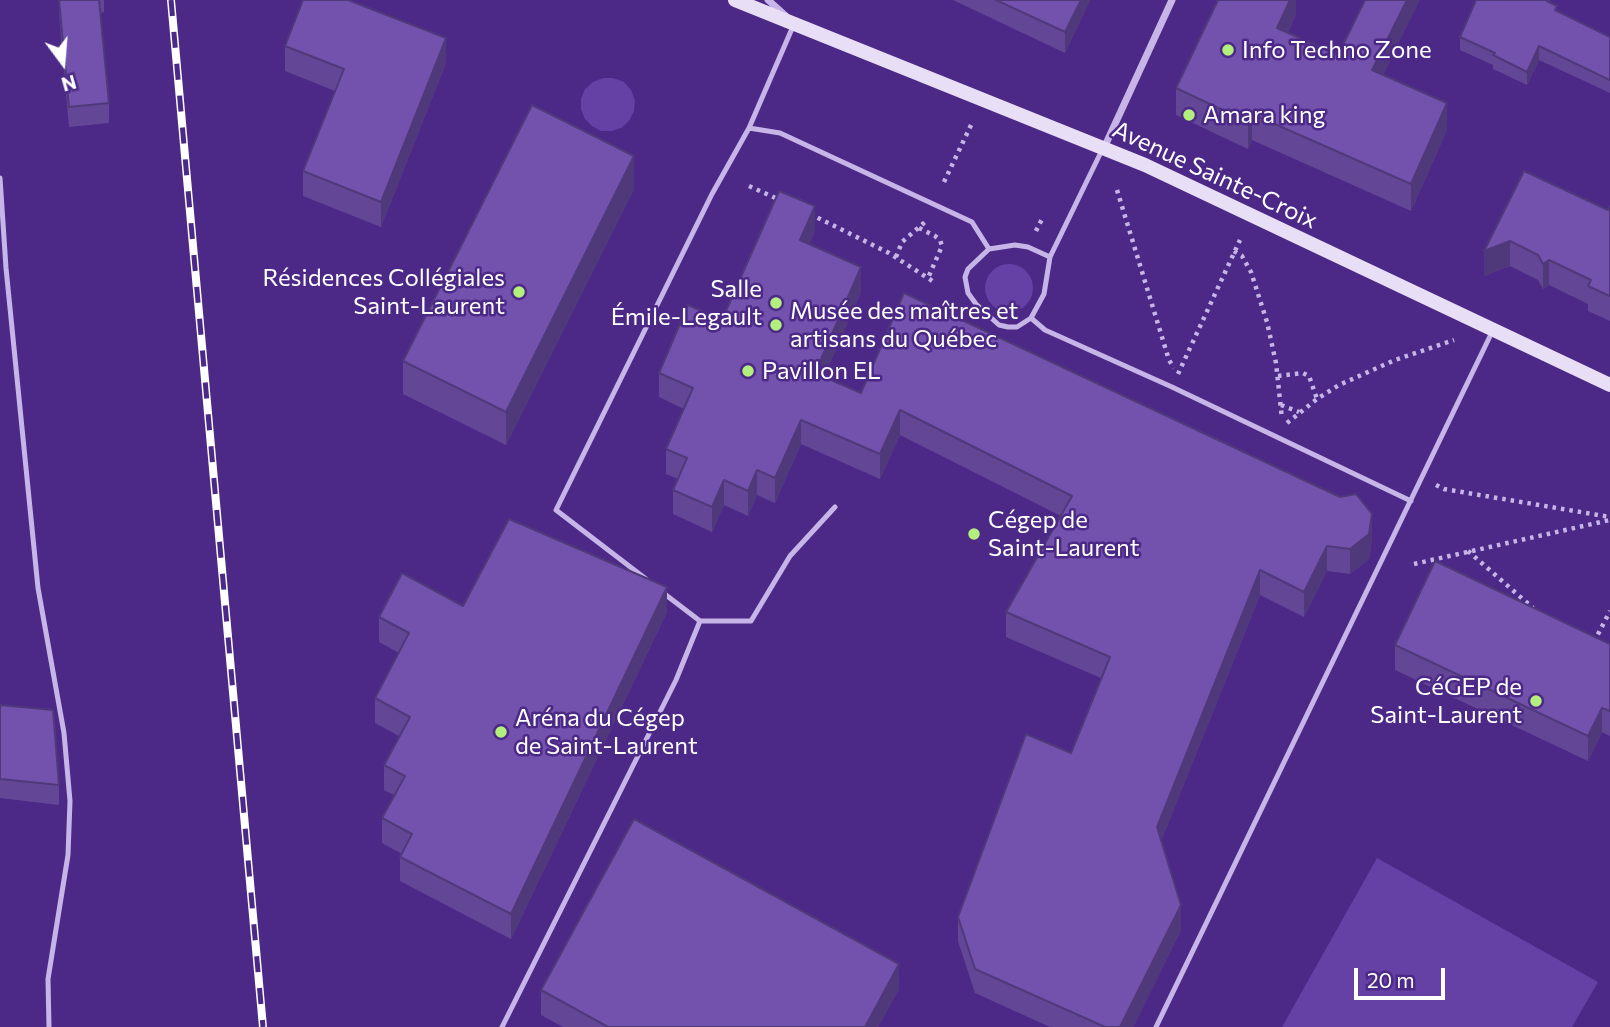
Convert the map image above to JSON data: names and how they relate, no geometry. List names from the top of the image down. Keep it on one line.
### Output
{"streets":{"main road":["Avenue Sainte-Croix"]},"places":["Info Techno Zone","Amara king","Résidences Collégiales Saint-Laurent","Salle Émile-Legault","Musée des maîtres et artisans du Québec","Pavillon EL","Cégep de Saint-Laurent","CéGEP de Saint-Laurent","Aréna du Cégep de Saint-Laurent"],"scale_bar":"20 m","north":"bottom"}
